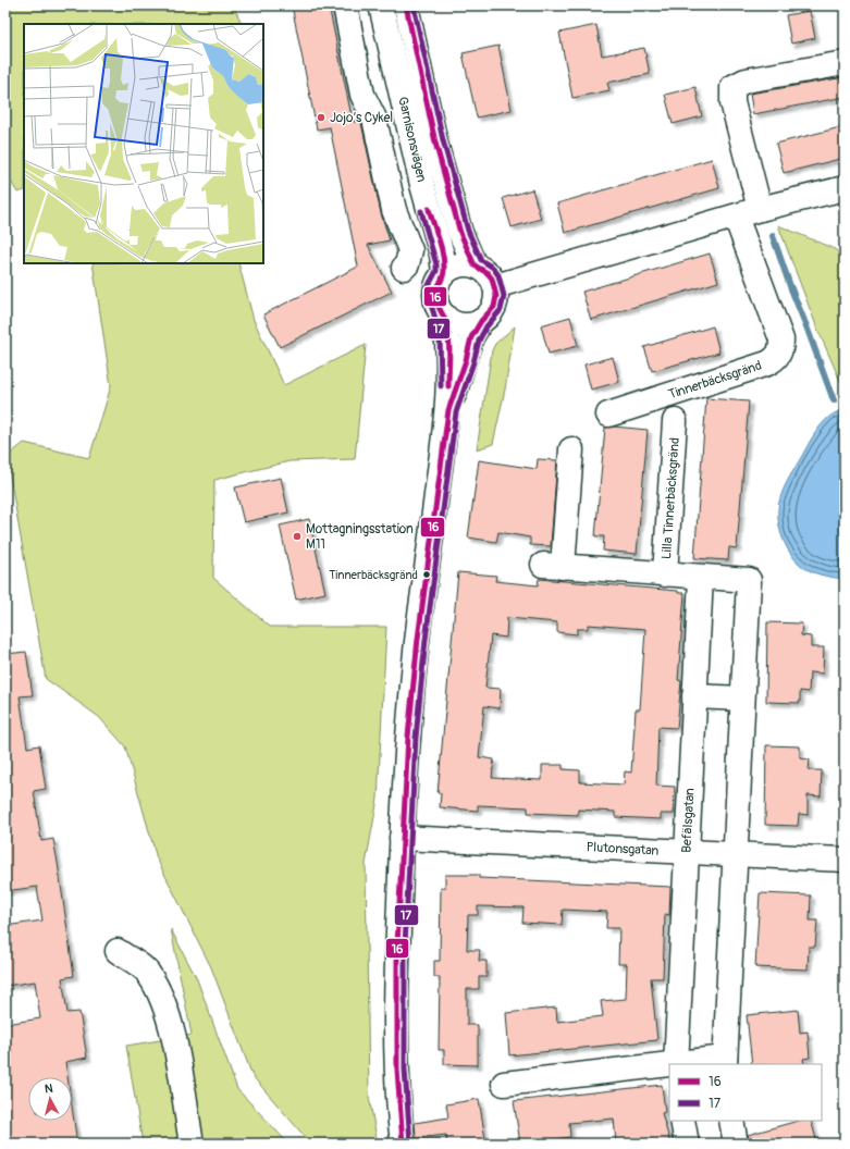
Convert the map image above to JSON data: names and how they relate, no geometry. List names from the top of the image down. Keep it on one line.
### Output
{"streets":{"street":["Garnisonsvägen","Tinnerbäcksgränd","Lilla Tinnerbäcksgränd","Befälsgatan","Plutonsgatan"]},"crossings":[["Lilla Tinnerbäcksgränd","Befälsgatan"],["Befälsgatan","Plutonsgatan"]],"places":["Jojo’s Cykel","Mottagningsstation M11","Tinnerbäcksgränd"],"lines":["transit line 16","transit line 17"],"legend":["16","17"],"north":"top"}
